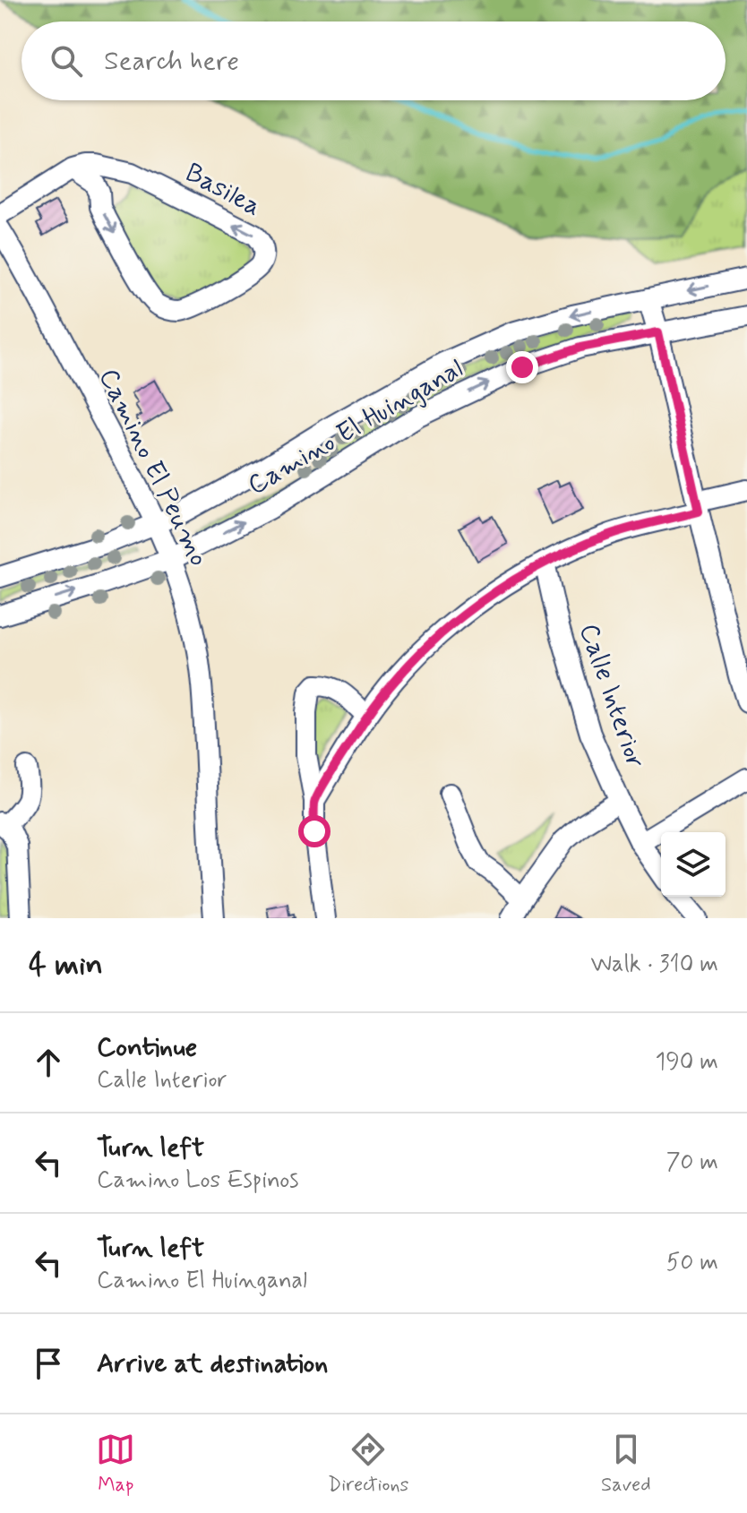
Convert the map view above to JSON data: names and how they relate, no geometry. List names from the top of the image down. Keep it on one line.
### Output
{"streets":{"street":["Basilea","Camino El Huinganal","Camino El Peumo","Calle Interior"]},"crossings":[["Camino El Huinganal","Camino El Peumo"]],"page":{"search":"Search here","heading":["4 min","Walk · 310 m"],"list":[["Continue","Calle Interior","190 m"],["Turn left","Camino Los Espinos","70 m"],["Turn left","Camino El Huinganal","50 m"],"Arrive at destination"],"nav":["Map","Directions","Saved"]}}
